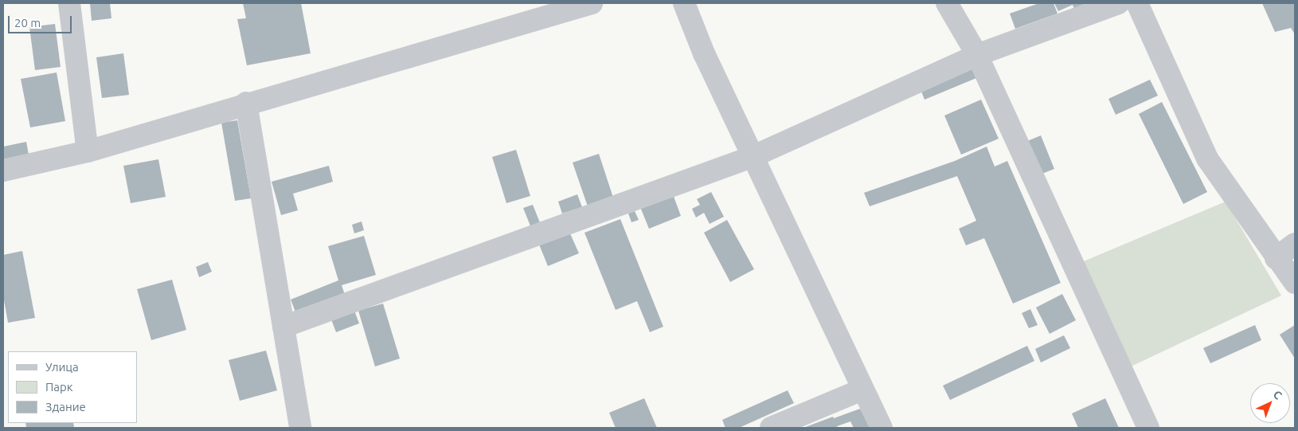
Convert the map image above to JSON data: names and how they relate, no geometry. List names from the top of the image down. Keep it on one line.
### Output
{"legend":["Улица","Парк","Здание"],"scale_bar":"20 m","north":"top right"}
